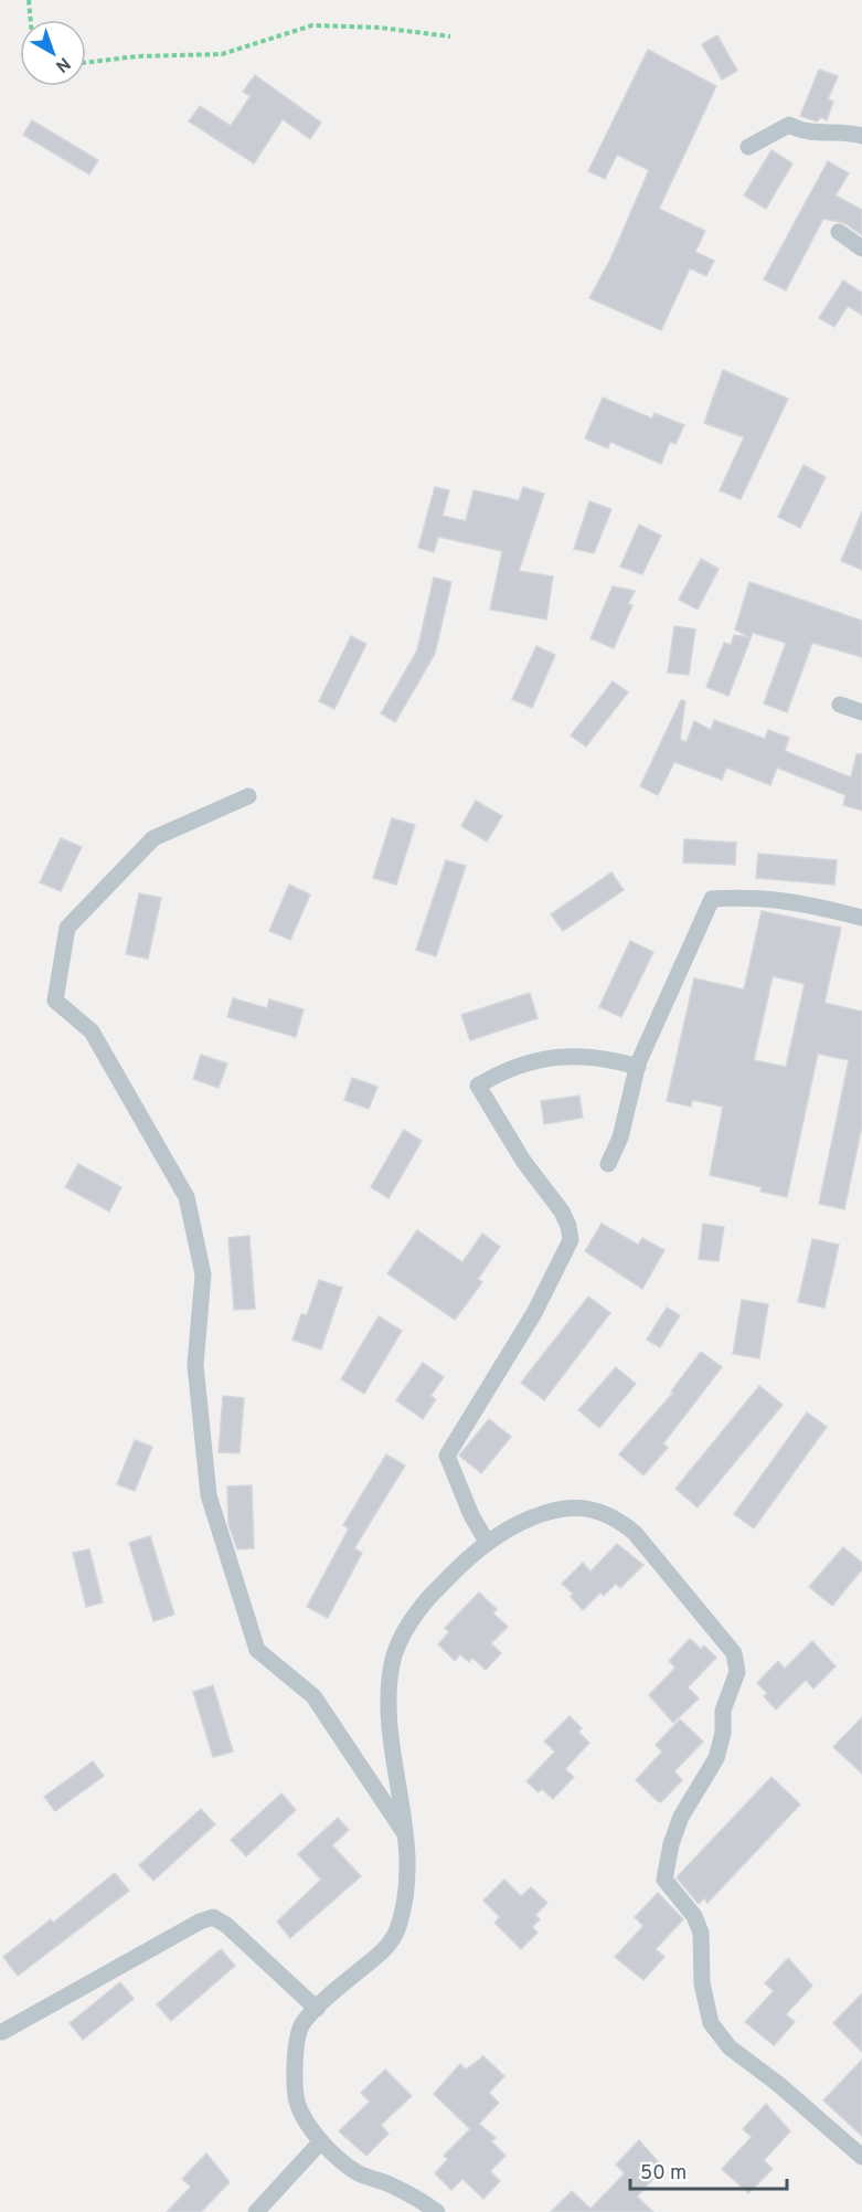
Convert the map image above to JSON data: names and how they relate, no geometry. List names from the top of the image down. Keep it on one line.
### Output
{"scale_bar":"50 m","north":"bottom right"}
